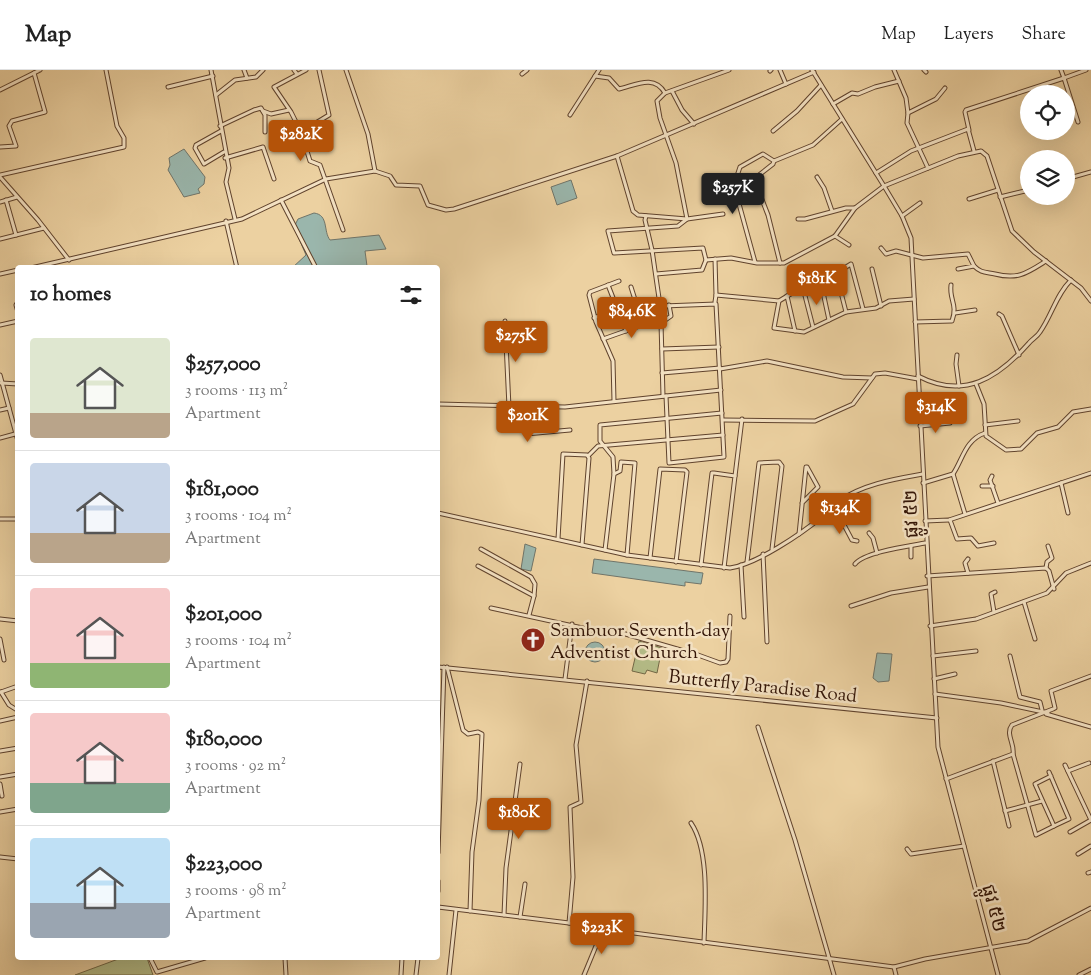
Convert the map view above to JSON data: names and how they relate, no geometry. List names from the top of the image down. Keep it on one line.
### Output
{"streets":{"street":["ផ្លូវ ៥២","Butterfly Paradise Road"]},"crossings":[["ផ្លូវ ៥២","Butterfly Paradise Road"]],"places":{"church":["Sambuor Seventh-day Adventist Church"]},"page":{"header":"Map","nav":["Map","Layers","Share"],"price":["$282K","$257K","$181K","$84.6K","$275K","$314K","$201K","$134K","$180K","$223K"],"heading":"10 homes","list":[{"name":"$257,000","note":"3 rooms · 113 m² · Apartment"},{"name":"$181,000","note":"3 rooms · 104 m² · Apartment"},{"name":"$201,000","note":"3 rooms · 104 m² · Apartment"},{"name":"$180,000","note":"3 rooms · 92 m² · Apartment"},{"name":"$223,000","note":"3 rooms · 98 m² · Apartment"}]}}
